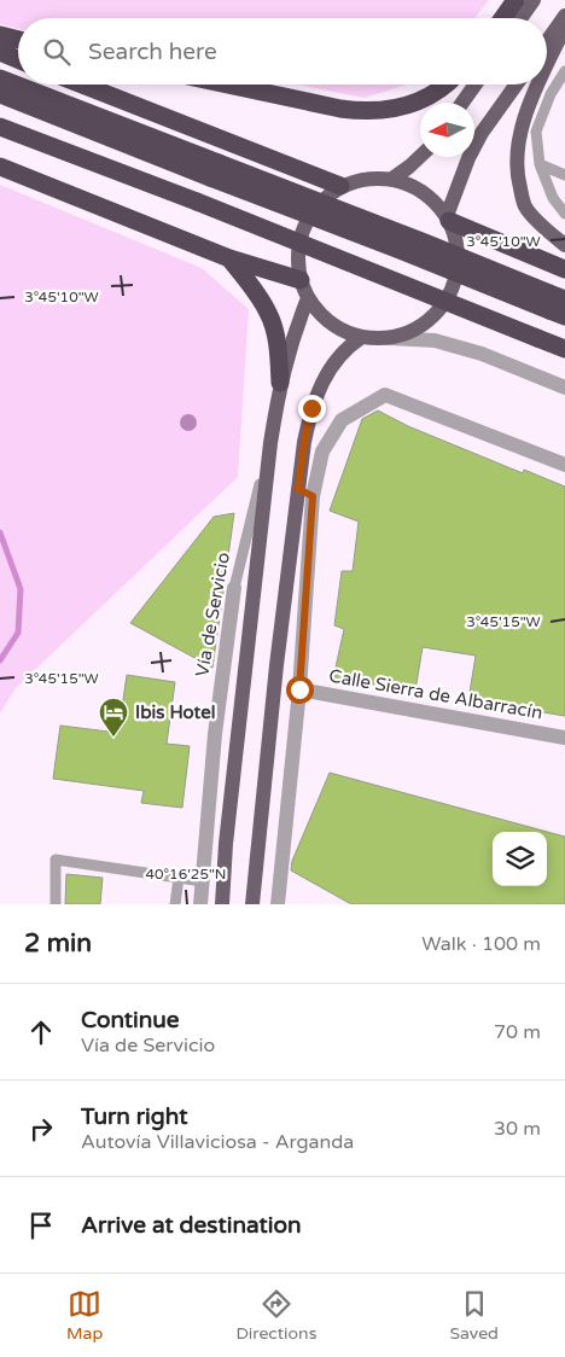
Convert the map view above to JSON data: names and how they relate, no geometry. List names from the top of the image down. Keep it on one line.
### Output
{"streets":{"street":["Vía de Servicio","Calle Sierra de Albarracín"]},"places":{"hotel":["Ibis Hotel"]},"north":"left","page":{"search":"Search here","heading":["2 min","Walk · 100 m"],"list":[["Continue","Vía de Servicio","70 m"],["Turn right","Autovía Villaviciosa - Arganda","30 m"],"Arrive at destination"],"nav":["Map","Directions","Saved"]},"coordinates":["3°45'10\"W","3°45'15\"W","40°16'25\"N"]}
